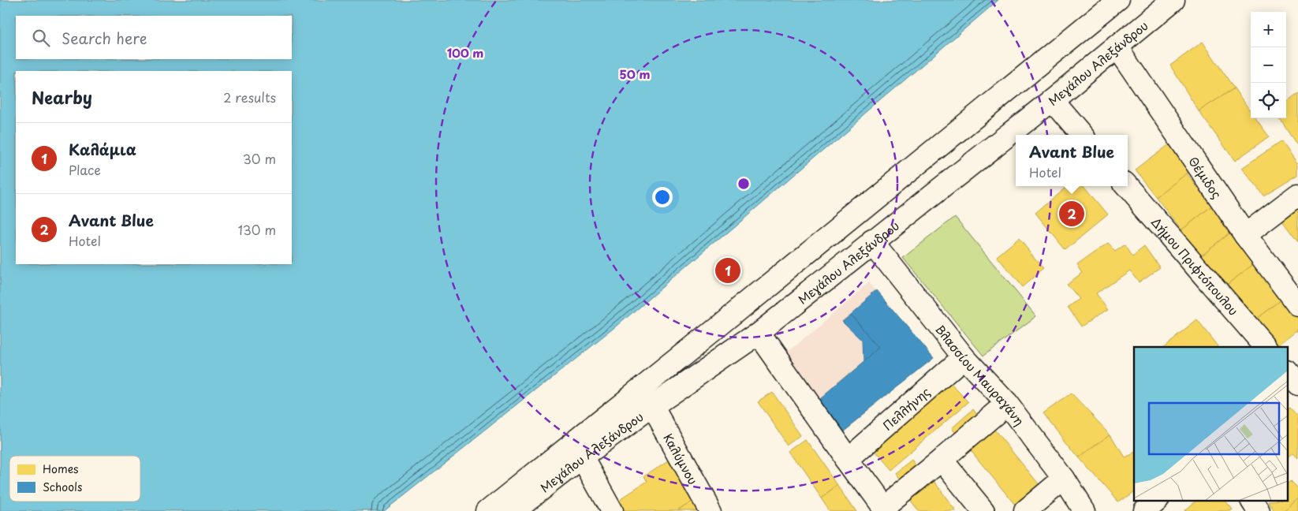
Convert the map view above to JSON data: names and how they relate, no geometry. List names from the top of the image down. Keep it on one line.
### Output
{"streets":{"street":["Μεγάλου Αλεξάνδρου","Θέμιδος","Δήμου Πριφτόπουλου","Βλασσίου Μαυραγάνη","Πελλήνης","Καλύμνου"]},"crossings":[["Μεγάλου Αλεξάνδρου","Θέμιδος"],["Μεγάλου Αλεξάνδρου","Βλασσίου Μαυραγάνη"],["Μεγάλου Αλεξάνδρου","Καλύμνου"],["Βλασσίου Μαυραγάνη","Πελλήνης"]],"legend":["Homes","Schools"],"page":{"map_buttons":["+","−"],"search":"Search here","heading":["Nearby","2 results"],"list":[{"mark":"1","name":"Καλάμια","note":"Place","value":"30 m"},{"mark":"2","name":"Avant Blue","note":"Hotel","value":"130 m"}],"popup":["Avant Blue","Hotel"],"pins":["2","1"]},"rings":["100 m","50 m"]}
